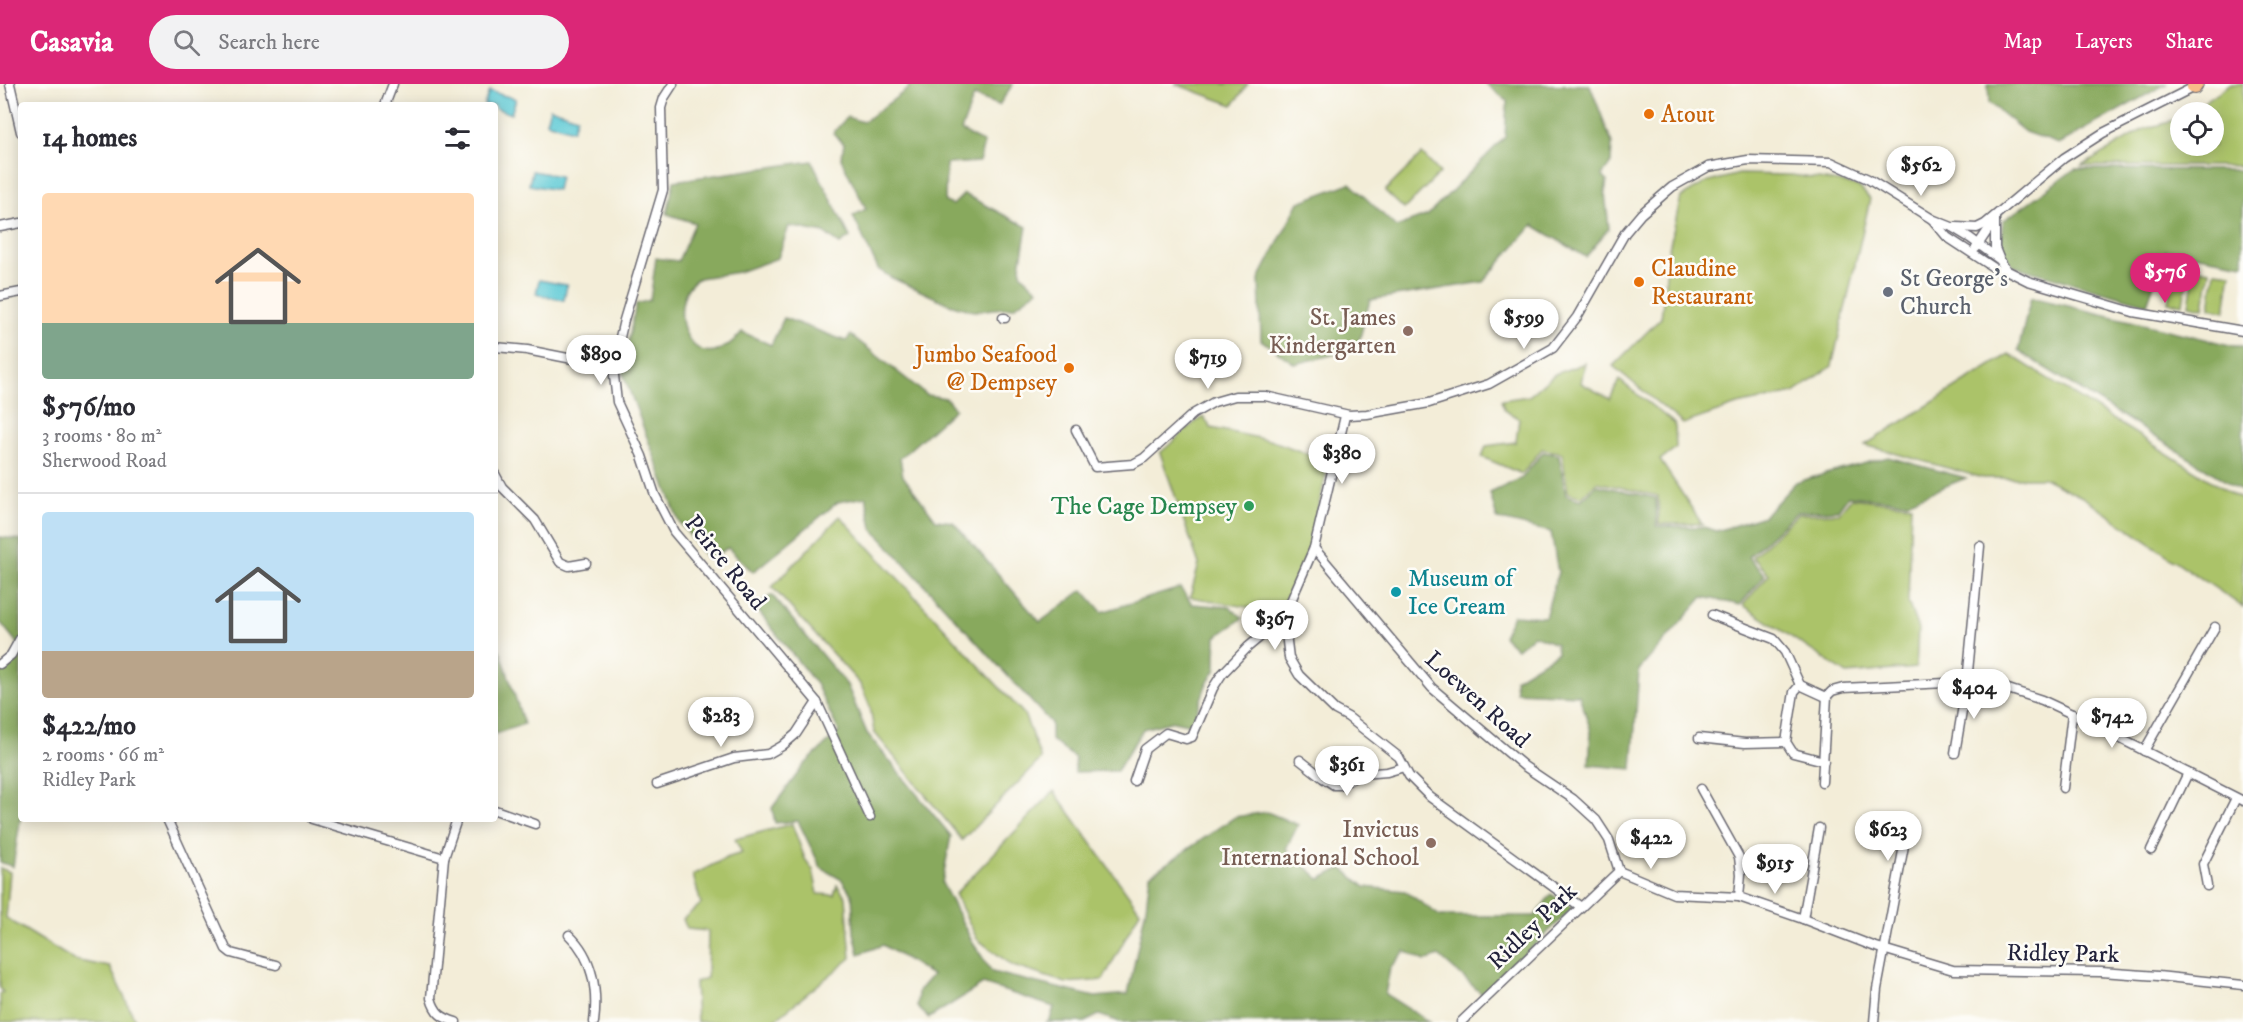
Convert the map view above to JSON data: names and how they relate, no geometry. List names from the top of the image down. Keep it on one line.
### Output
{"streets":{"street":["Peirce Road","Loewen Road","Ridley Park"]},"crossings":[["Loewen Road","Ridley Park"]],"places":["Atout","Claudine Restaurant","St George's Church","St. James Kindergarten","Jumbo Seafood @ Dempsey","The Cage Dempsey","Museum of Ice Cream","Invictus International School"],"page":{"header":"Casavia","search":"Search here","nav":["Map","Layers","Share"],"heading":"14 homes","price":["$562","$576","$599","$890","$719","$380","$367","$404","$283","$742","$361","$623","$422","$915"],"list":[{"name":"$576/mo","note":"3 rooms · 80 m² · Sherwood Road"},{"name":"$422/mo","note":"2 rooms · 66 m² · Ridley Park"}]}}
